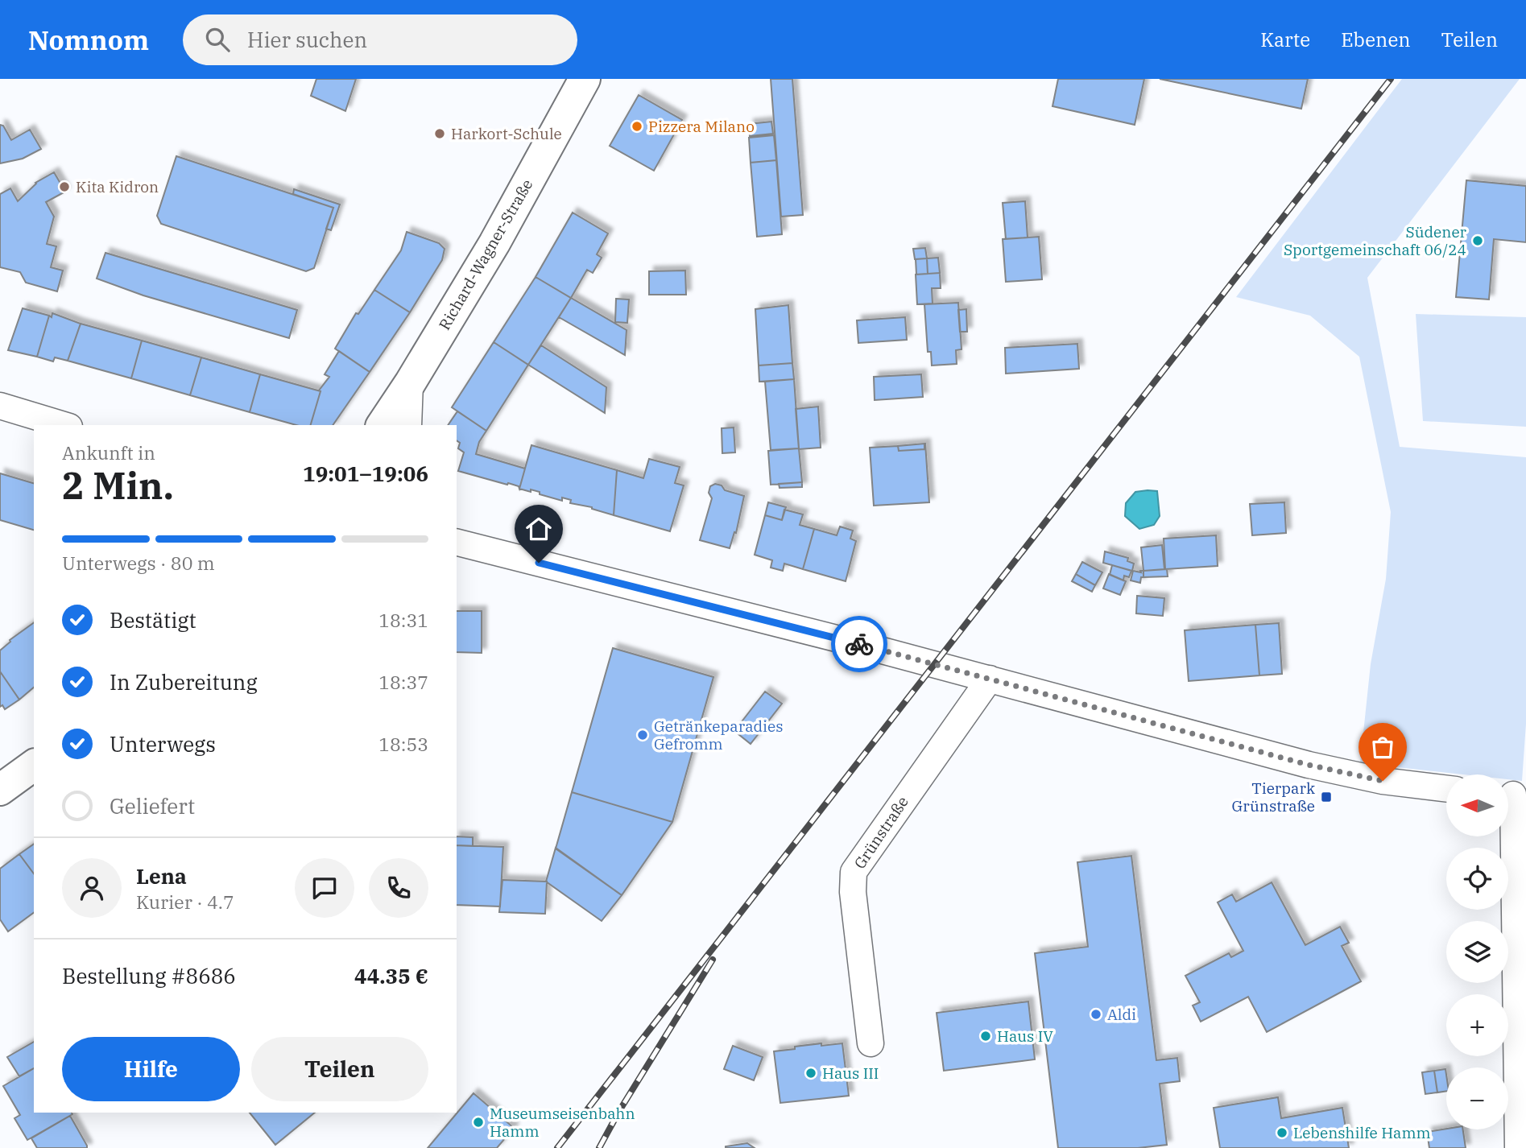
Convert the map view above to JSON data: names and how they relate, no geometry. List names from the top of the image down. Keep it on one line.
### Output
{"streets":{"main road":["Richard-Wagner-Straße"],"street":["Grünstraße"]},"places":{"other":["Pizzera Milano","Harkort-Schule","Kita Kidron","Südener Sportgemeinschaft 06/24","Getränkeparadies Gefromm","Aldi","Haus IV","Haus III","Museumseisenbahn Hamm","Lebenshilfe Hamm"],"transit":["Tierpark Grünstraße"]},"north":"left","page":{"header":"Nomnom","search":"Hier suchen","nav":["Karte","Ebenen","Teilen"],"heading":["2 Min.","Ankunft in","19:01–19:06"],"panel":["Lena","Kurier · 4.7","Bestellung #8686","44.35 €"],"bar":"Unterwegs · 80 m","list":[["Bestätigt","18:31"],["In Zubereitung","18:37"],["Unterwegs","18:53"],"Geliefert"],"map_buttons":["+","−"],"buttons":["Hilfe","Teilen"]}}
